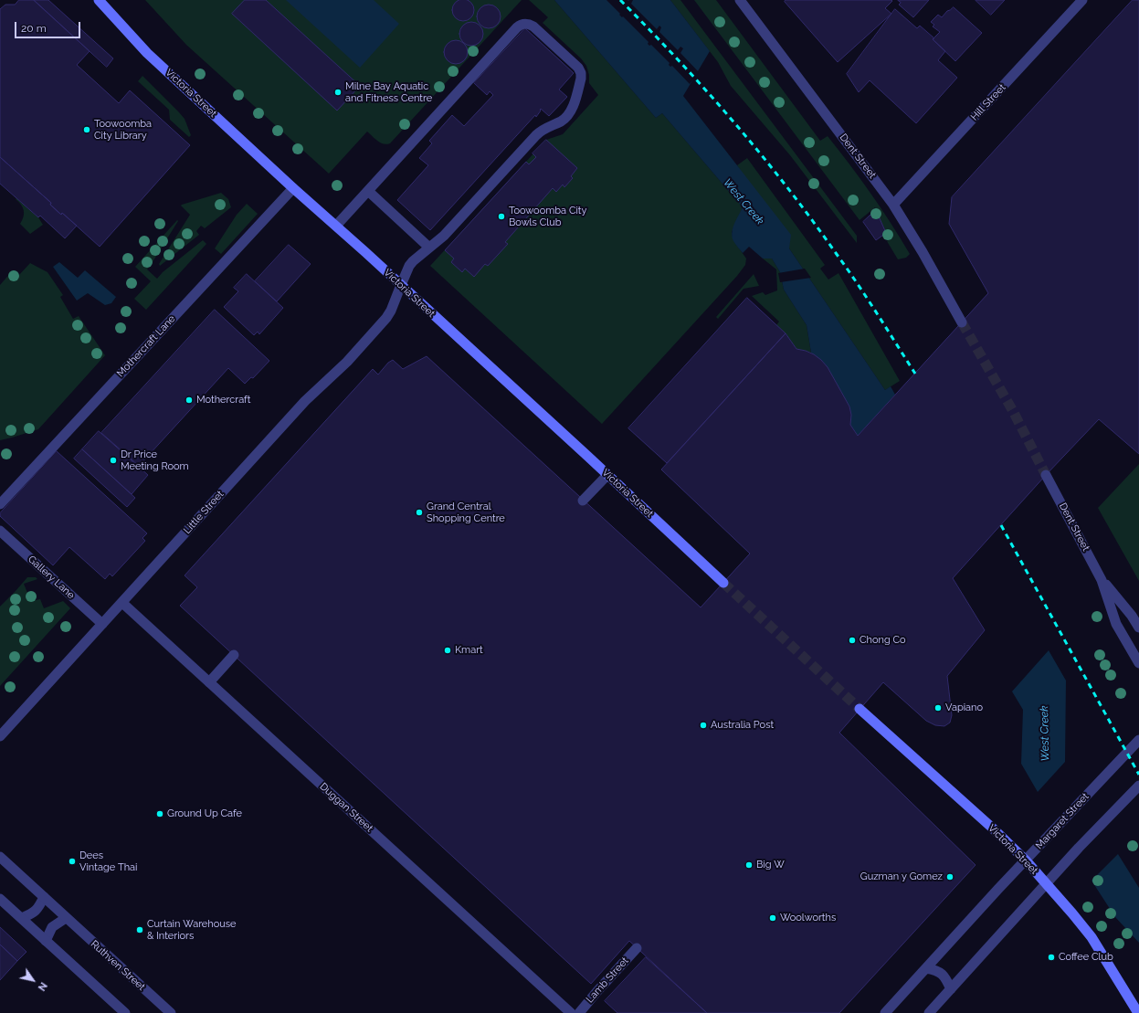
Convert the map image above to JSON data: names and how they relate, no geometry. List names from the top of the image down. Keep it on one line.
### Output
{"streets":{"main road":["Victoria Street"],"street":["Hill Street","Dent Street","Mothercraft Lane","Little Street","Gallery Lane","Duggan Street","Margaret Street","Ruthven Street","Lamb Street"]},"crossings":[["Victoria Street","Mothercraft Lane"],["Victoria Street","Little Street"],["Victoria Street","Margaret Street"],["Hill Street","Dent Street"],["Little Street","Gallery Lane"],["Little Street","Duggan Street"]],"water":["West Creek"],"places":["Milne Bay Aquatic and Fitness Centre","Toowoomba City Library","Toowoomba City Bowls Club","Mothercraft","Dr Price Meeting Room","Grand Central Shopping Centre","Chong Co","Kmart","Vapiano","Australia Post","Ground Up Cafe","Dees Vintage Thai","Big W","Guzman y Gomez","Woolworths","Curtain Warehouse & Interiors","Coffee Club"],"scale_bar":"20 m","north":"bottom right"}
